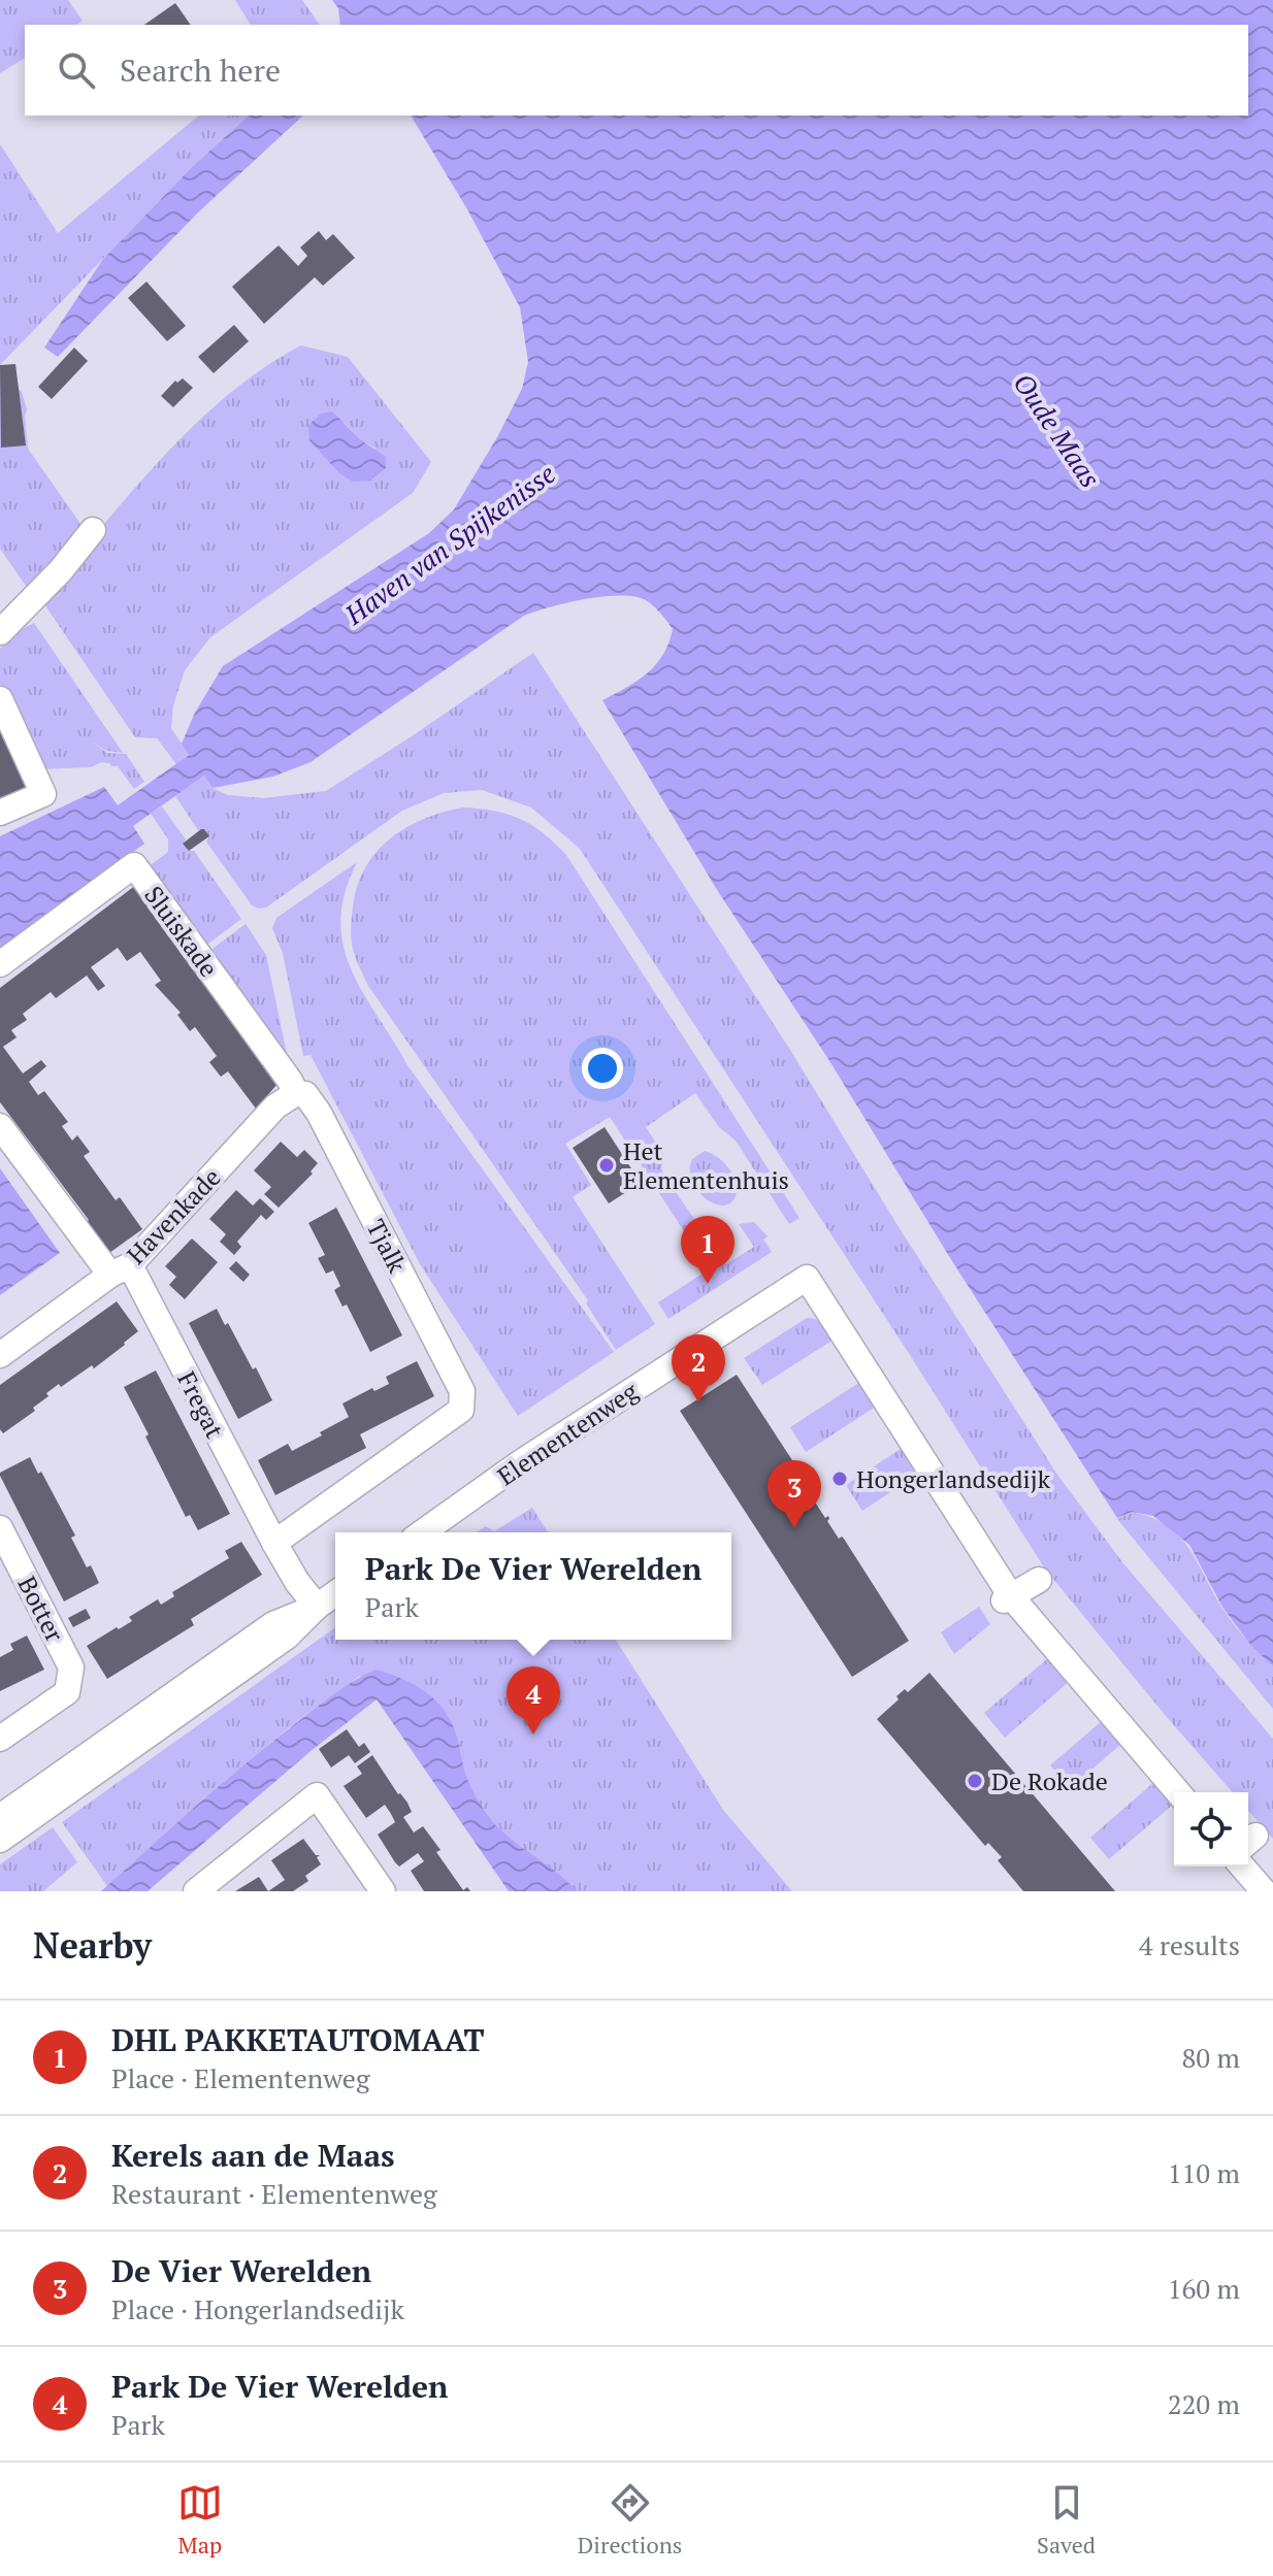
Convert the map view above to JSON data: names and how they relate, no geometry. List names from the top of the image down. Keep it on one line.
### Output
{"streets":{"street":["Sluiskade","Havenkade","Tjalk","Fregat","Elementenweg","Botter"]},"crossings":[["Sluiskade","Havenkade"],["Sluiskade","Tjalk"],["Havenkade","Tjalk"],["Havenkade","Fregat"],["Tjalk","Fregat"]],"water":["Oude Maas","Haven van Spijkenisse"],"places":["Het Elementenhuis","Hongerlandsedijk","De Rokade"],"page":{"search":"Search here","pins":["1","2","3","4"],"popup":["Park De Vier Werelden","Park"],"heading":["Nearby","4 results"],"list":[{"mark":"1","name":"DHL PAKKETAUTOMAAT","note":"Place · Elementenweg","value":"80 m"},{"mark":"2","name":"Kerels aan de Maas","note":"Restaurant · Elementenweg","value":"110 m"},{"mark":"3","name":"De Vier Werelden","note":"Place · Hongerlandsedijk","value":"160 m"},{"mark":"4","name":"Park De Vier Werelden","note":"Park","value":"220 m"}],"nav":["Map","Directions","Saved"]}}
